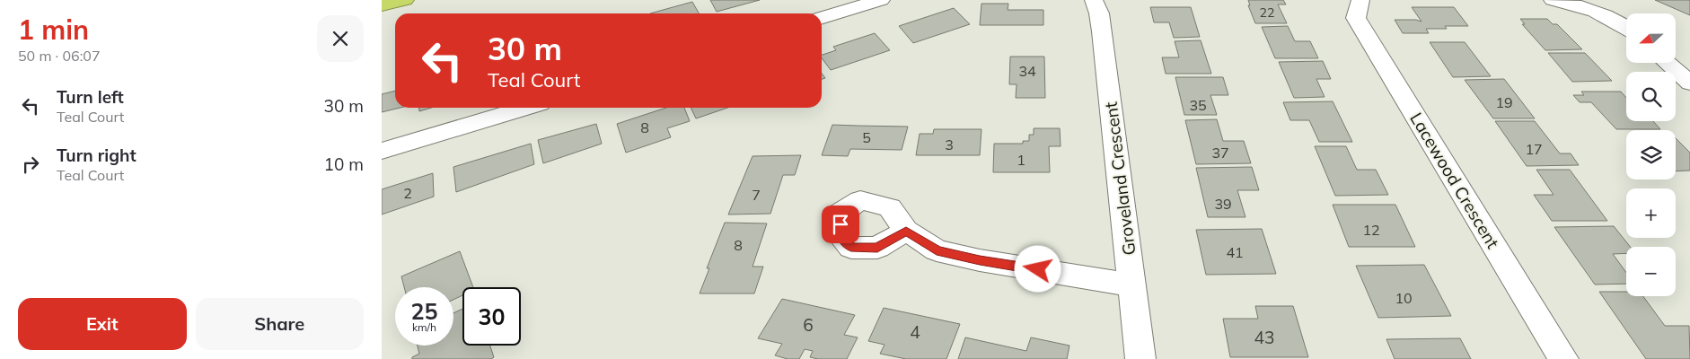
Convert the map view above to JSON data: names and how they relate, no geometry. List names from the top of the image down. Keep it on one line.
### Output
{"streets":{"street":["Groveland Crescent","Lacewood Crescent"]},"house_numbers":["22","34","19","35","8","5","3","17","37","1","2","7","39","12","8","41","10","6","4","43"],"north":"left","page":{"heading":["1 min","50 m · 06:07"],"map_buttons":["+","−"],"turn":["30 m","Teal Court"],"list":[{"name":"Turn left","note":"Teal Court","value":"30 m"},{"name":"Turn right","note":"Teal Court","value":"10 m"}],"speed":"25 km/h","limit":"30","buttons":["Exit","Share"]}}
